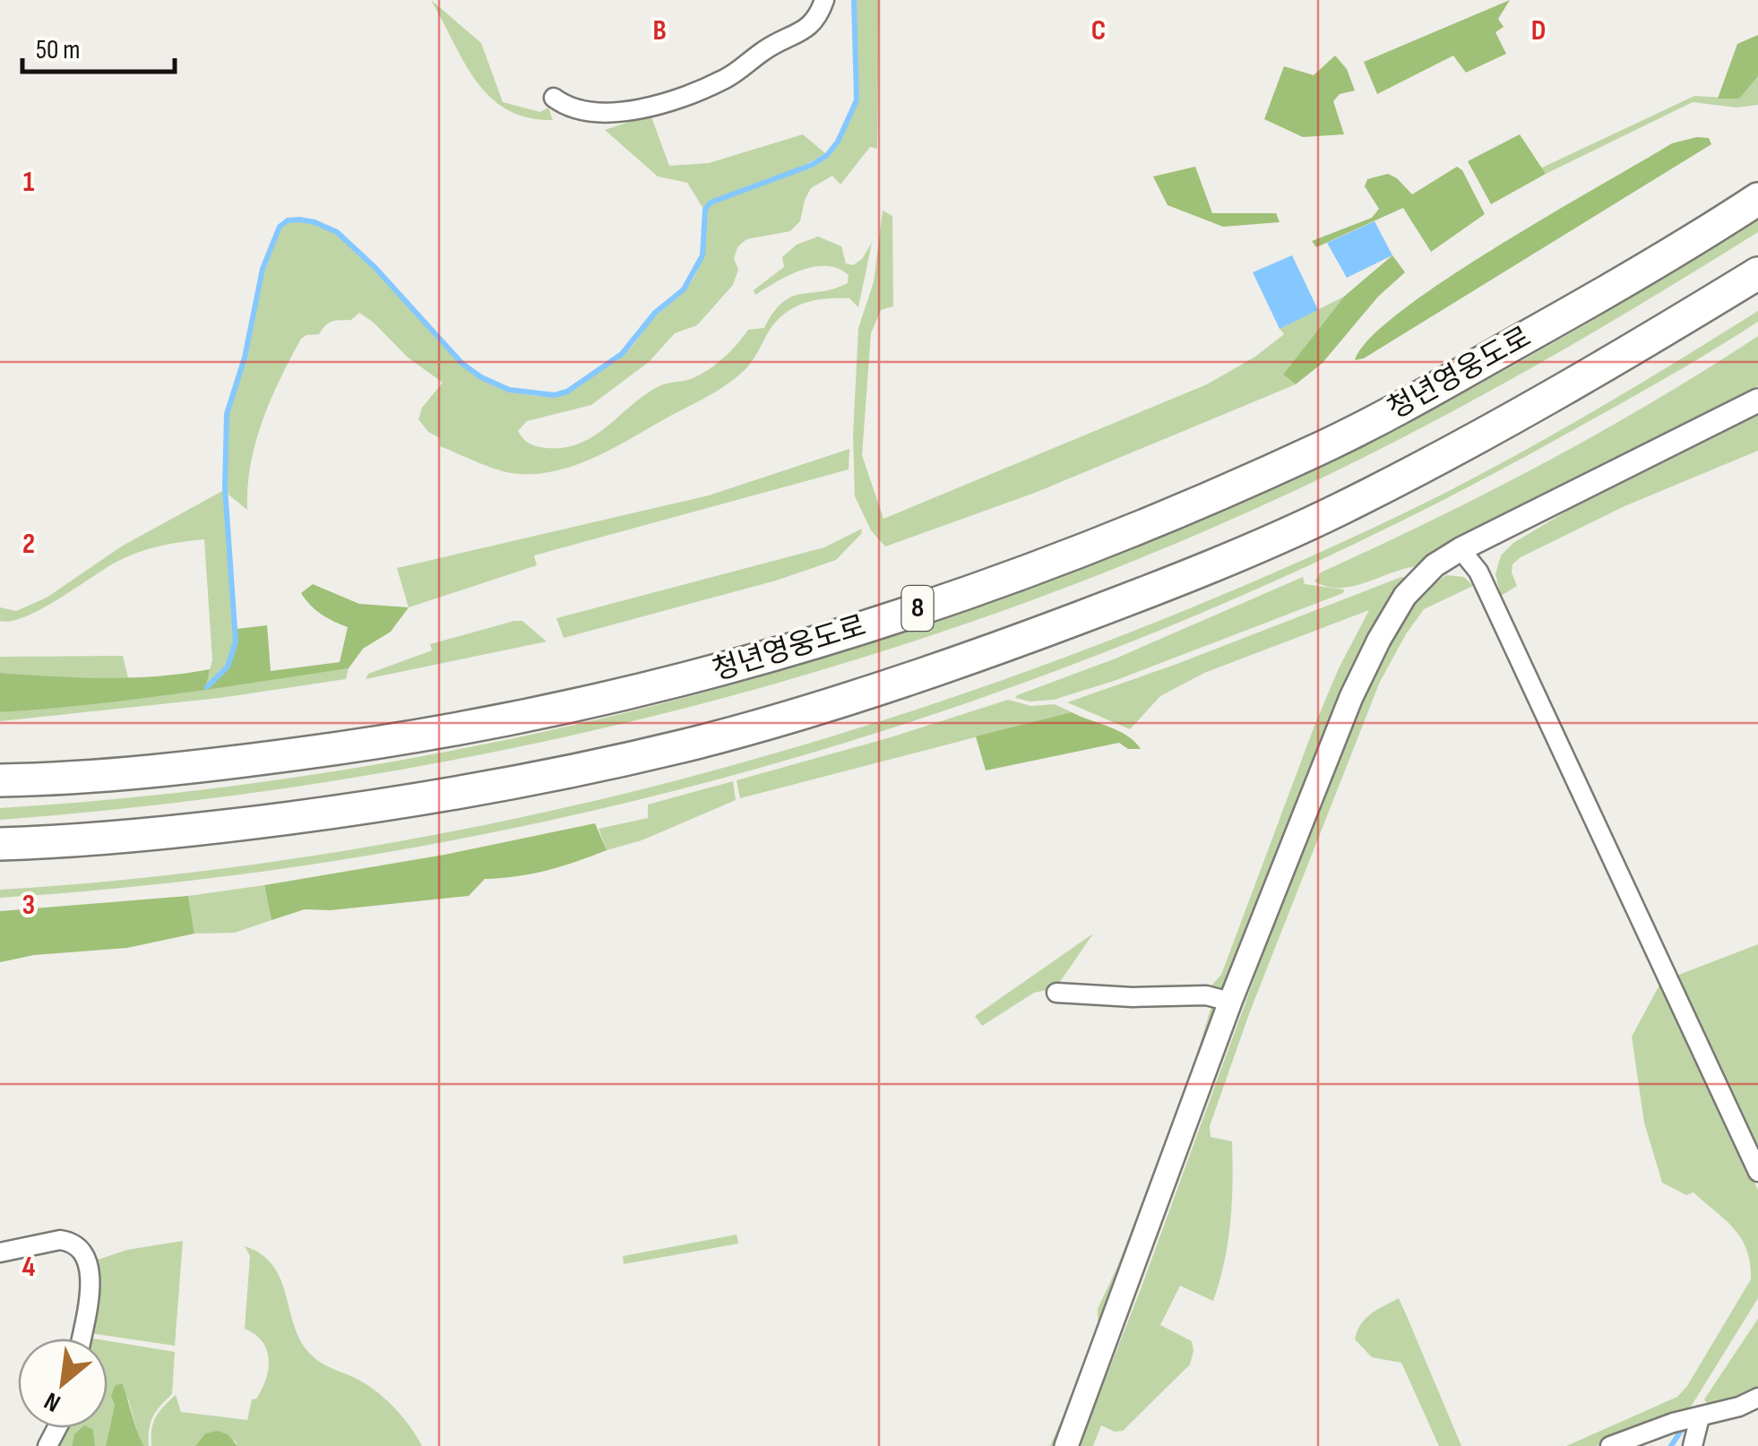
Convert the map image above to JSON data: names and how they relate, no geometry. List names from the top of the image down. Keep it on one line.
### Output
{"streets":{"highway":["청년영웅도로","8"]},"scale_bar":"50 m","north":"bottom left","grid":{"columns":["B","C","D"],"rows":["1","2","3","4"]}}
